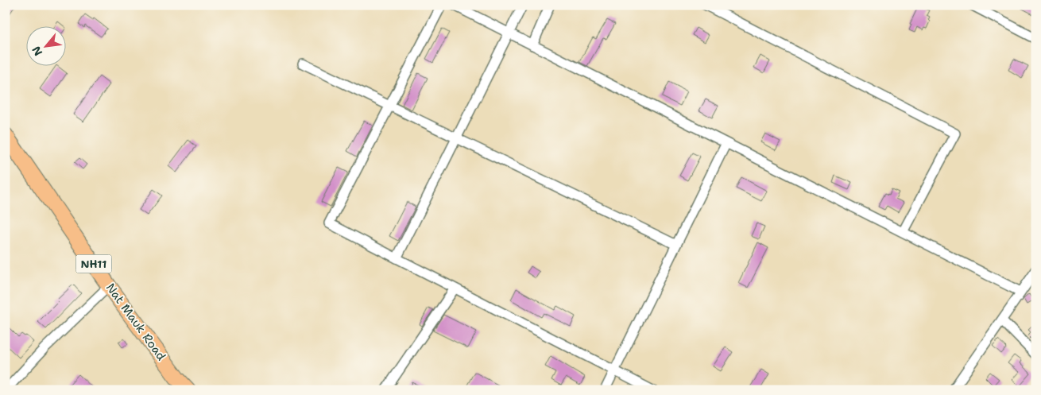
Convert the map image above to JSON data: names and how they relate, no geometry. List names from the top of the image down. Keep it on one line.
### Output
{"streets":{"highway":["NH11","Nat Mauk Road"]},"north":"bottom left"}
